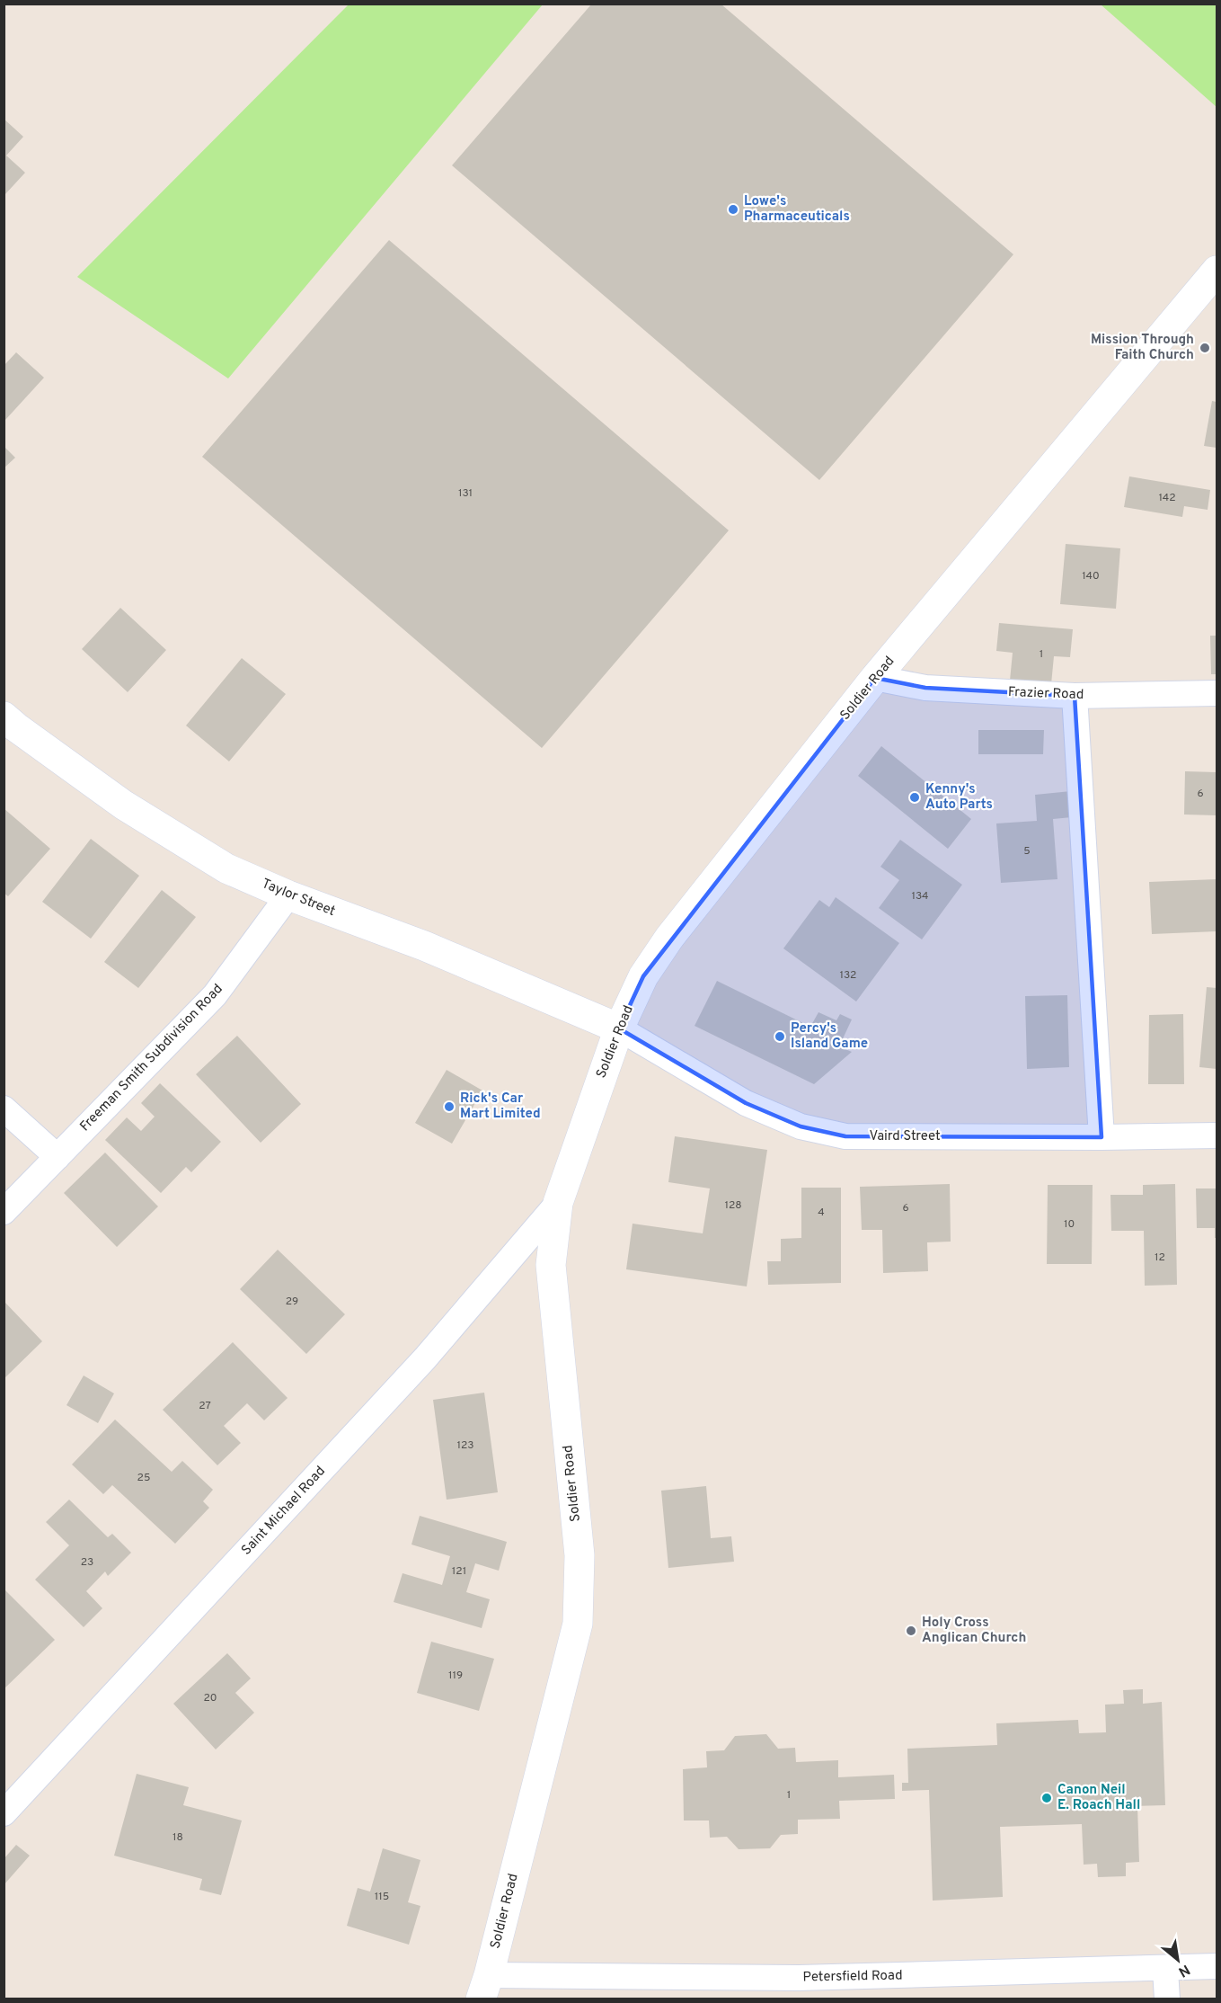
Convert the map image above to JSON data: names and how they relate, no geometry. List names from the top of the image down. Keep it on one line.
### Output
{"streets":{"main road":["Soldier Road","Taylor Street"],"street":["Frazier Road","Freeman Smith Subdivision Road","Vaird Street","Saint Michael Road","Petersfield Road"]},"crossings":[["Soldier Road","Frazier Road"],["Soldier Road","Taylor Street"],["Soldier Road","Vaird Street"],["Soldier Road","Saint Michael Road"],["Soldier Road","Petersfield Road"],["Taylor Street","Freeman Smith Subdivision Road"],["Taylor Street","Vaird Street"]],"places":["Lowe's Pharmaceuticals","Mission Through Faith Church","Kenny's Auto Parts","Percy's Island Game","Rick's Car Mart Limited","Holy Cross Anglican Church","Canon Neil E. Roach Hall"],"house_numbers":["131","142","140","1","6","5","134","132","128","6","4","10","12","29","27","123","25","23","121","119","20","1","18","115"],"north":"bottom right"}
